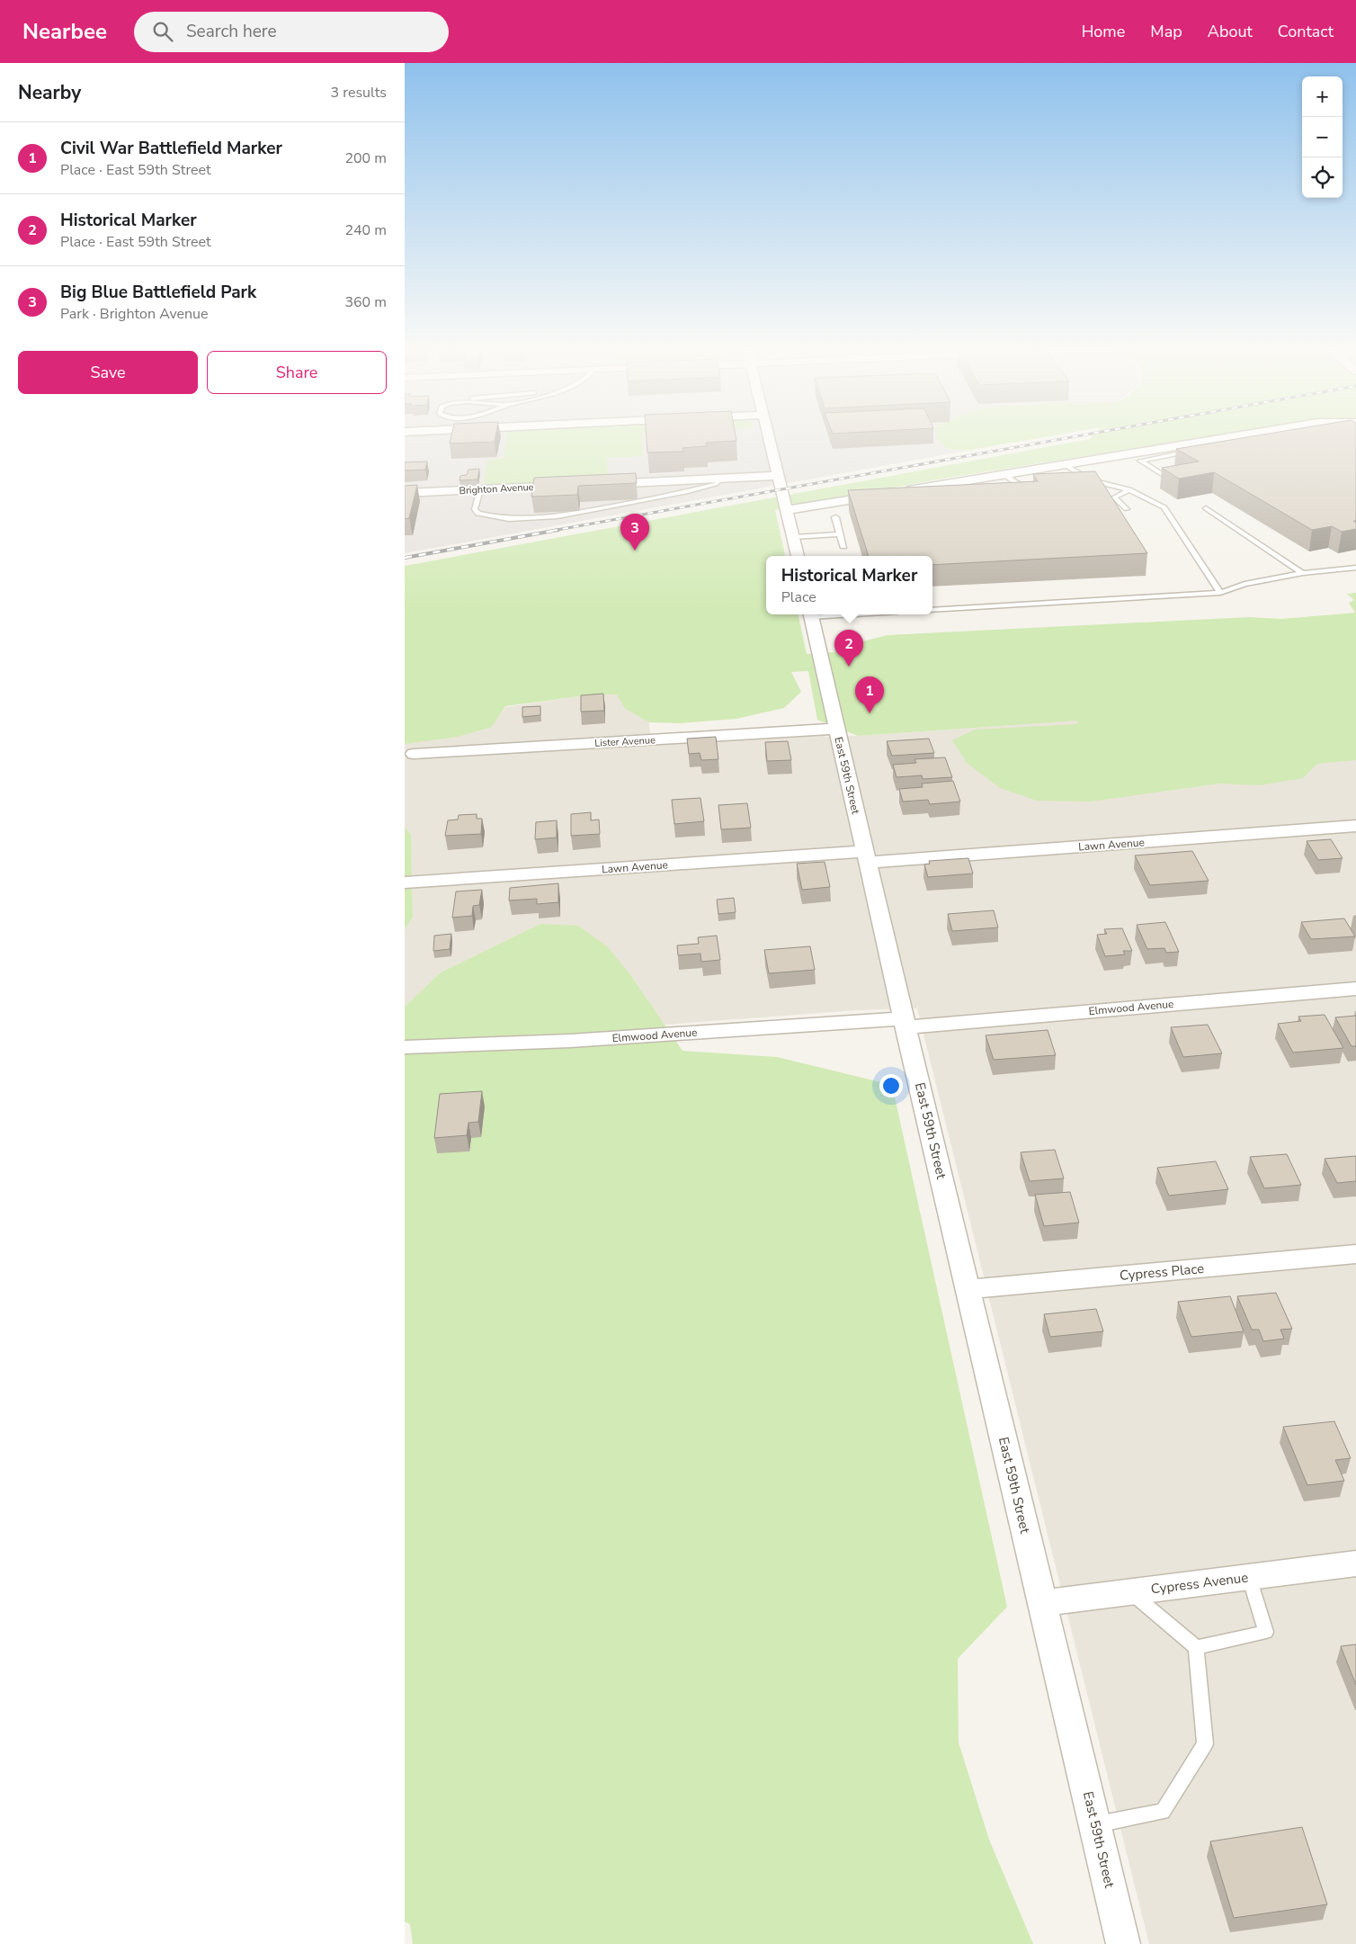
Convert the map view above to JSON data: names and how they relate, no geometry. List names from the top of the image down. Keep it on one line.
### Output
{"streets":{"street":["Brighton Avenue","Lister Avenue","East 59th Street","Lawn Avenue","Elmwood Avenue","Cypress Place","Cypress Avenue"]},"crossings":[["Lister Avenue","East 59th Street"],["East 59th Street","Lawn Avenue"],["East 59th Street","Elmwood Avenue"],["East 59th Street","Cypress Place"],["East 59th Street","Cypress Avenue"]],"page":{"header":"Nearbee","search":"Search here","nav":["Home","Map","About","Contact"],"heading":["Nearby","3 results"],"map_buttons":["+","−"],"list":[{"mark":"1","name":"Civil War Battlefield Marker","note":"Place · East 59th Street","value":"200 m"},{"mark":"2","name":"Historical Marker","note":"Place · East 59th Street","value":"240 m"},{"mark":"3","name":"Big Blue Battlefield Park","note":"Park · Brighton Avenue","value":"360 m"}],"buttons":["Save","Share"],"pins":["3","2","1"],"popup":["Historical Marker","Place"]}}
